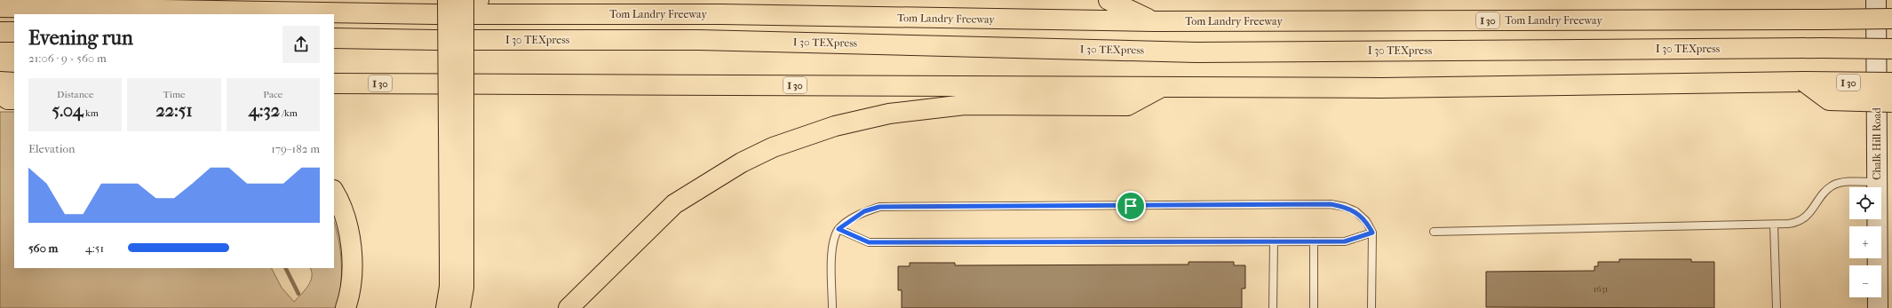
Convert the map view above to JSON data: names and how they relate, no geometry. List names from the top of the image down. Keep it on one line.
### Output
{"streets":{"highway":["Tom Landry Freeway","I 30","I 30 TEXpress"],"street":["Chalk Hill Road"]},"house_numbers":["1631"],"page":{"heading":["Evening run","21:06 · 9 × 560 m"],"stats":[["Distance","5.04 km"],["Time","22:51"],["Pace","4:32 /km"]],"chart":["Elevation","179–182 m"],"map_buttons":["+","−"],"list":[{"name":"560 m","note":"4:51"}]}}
